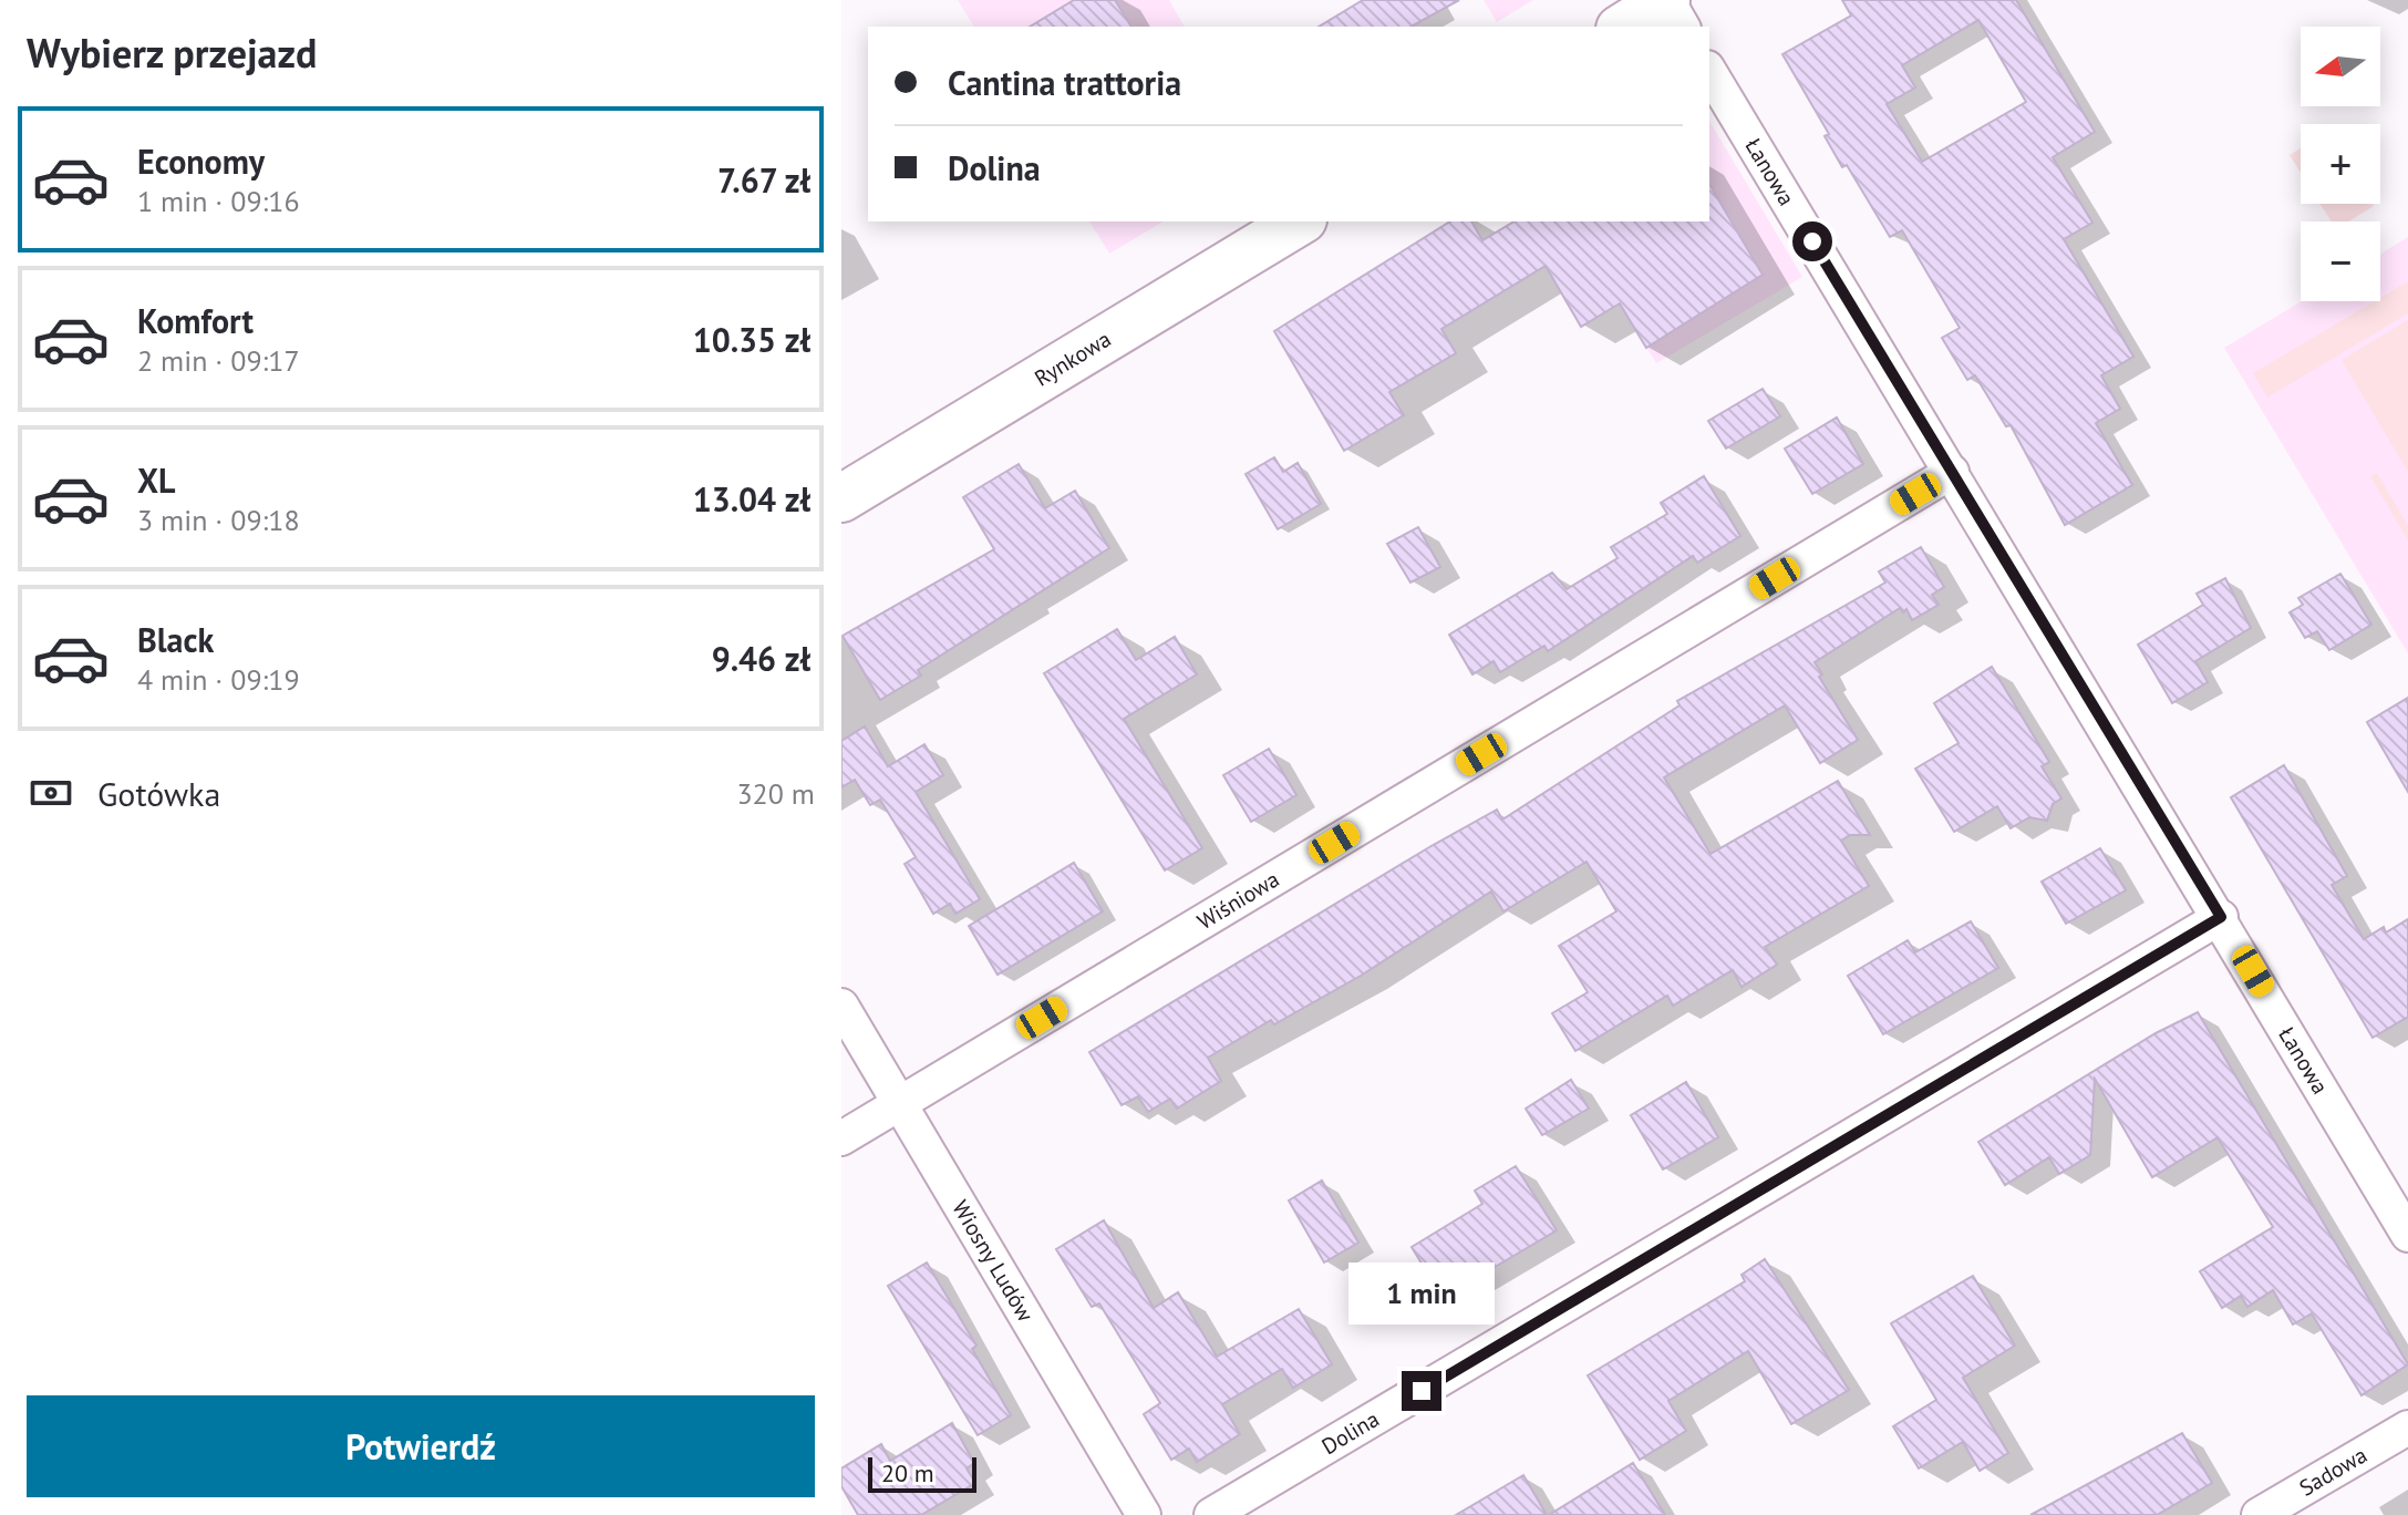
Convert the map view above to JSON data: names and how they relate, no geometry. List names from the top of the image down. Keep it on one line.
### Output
{"streets":{"street":["Łanowa","Rynkowa","Wiśniowa","Wiosny Ludów","Dolina","Sadowa"]},"crossings":[["Łanowa","Wiśniowa"],["Łanowa","Dolina"],["Wiśniowa","Wiosny Ludów"]],"scale_bar":"20 m","north":"left","page":{"heading":"Wybierz przejazd","map_buttons":["+","−"],"banner":["Cantina trattoria","Dolina"],"list":[{"name":"Economy","note":"1 min · 09:16","value":"7.67 zł"},{"name":"Komfort","note":"2 min · 09:17","value":"10.35 zł"},{"name":"XL","note":"3 min · 09:18","value":"13.04 zł"},{"name":"Black","note":"4 min · 09:19","value":"9.46 zł"}],"pay":["Gotówka","320 m"],"bubble":"1 min","buttons":"Potwierdź","scale":"20 m"}}
